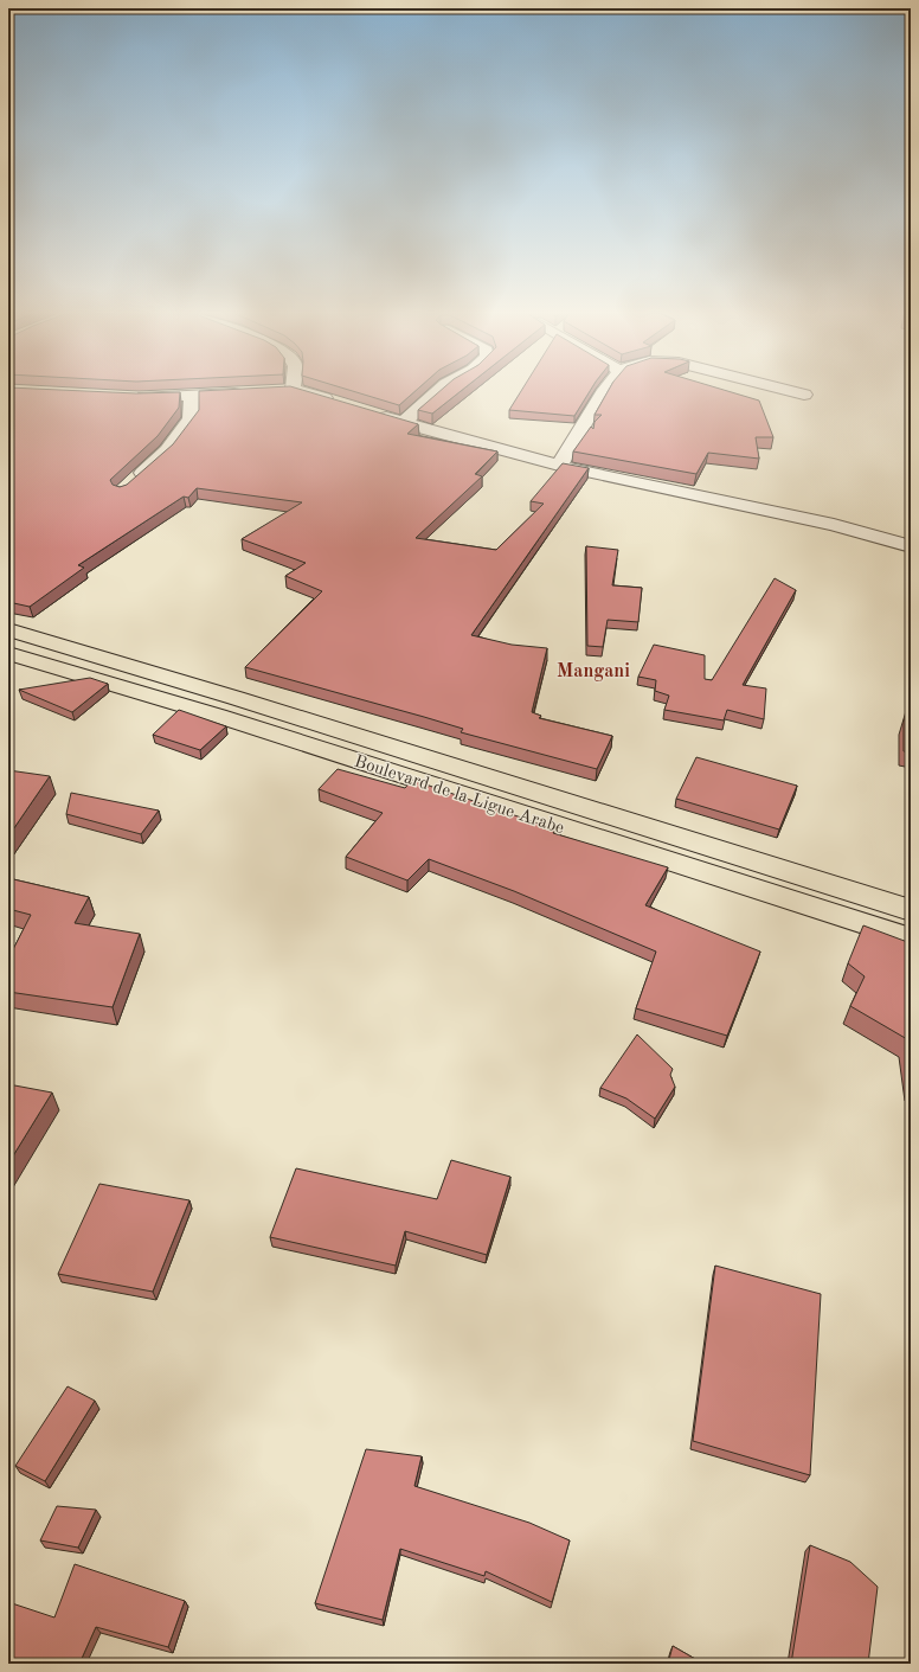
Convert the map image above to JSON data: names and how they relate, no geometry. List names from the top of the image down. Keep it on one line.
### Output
{"streets":{"main road":["Boulevard de la Ligue Arabe"]},"districts":["Mangani"]}
